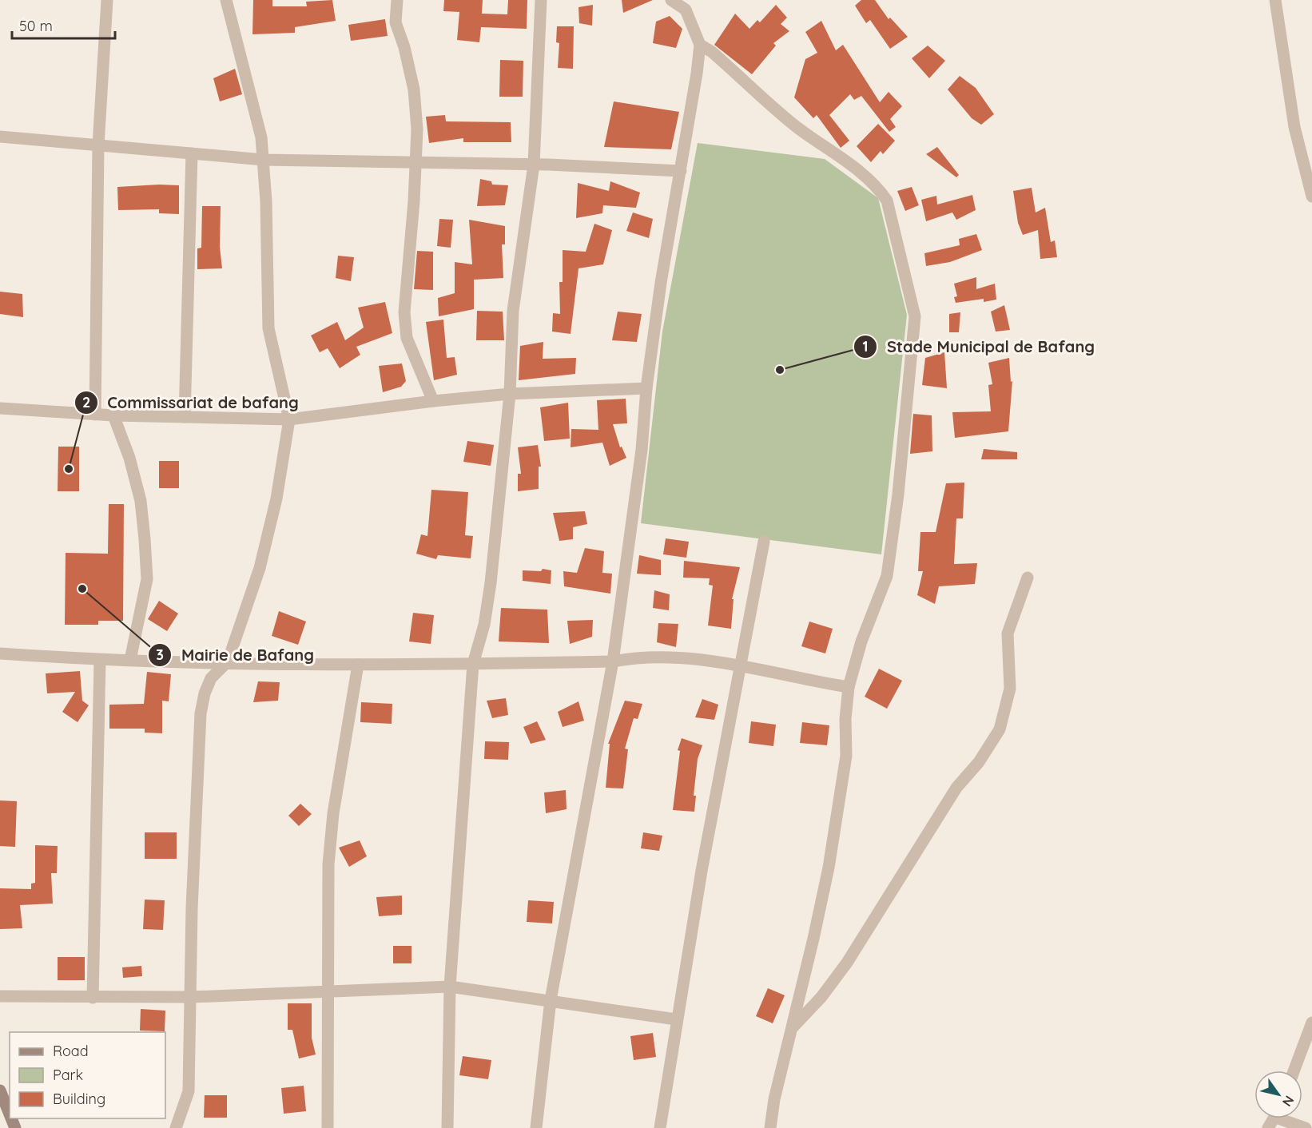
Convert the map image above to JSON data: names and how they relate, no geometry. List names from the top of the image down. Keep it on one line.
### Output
{"places":["Stade Municipal de Bafang","Commissariat de bafang","Mairie de Bafang"],"legend":["Road","Park","Building"],"scale_bar":"50 m","north":"bottom right"}
